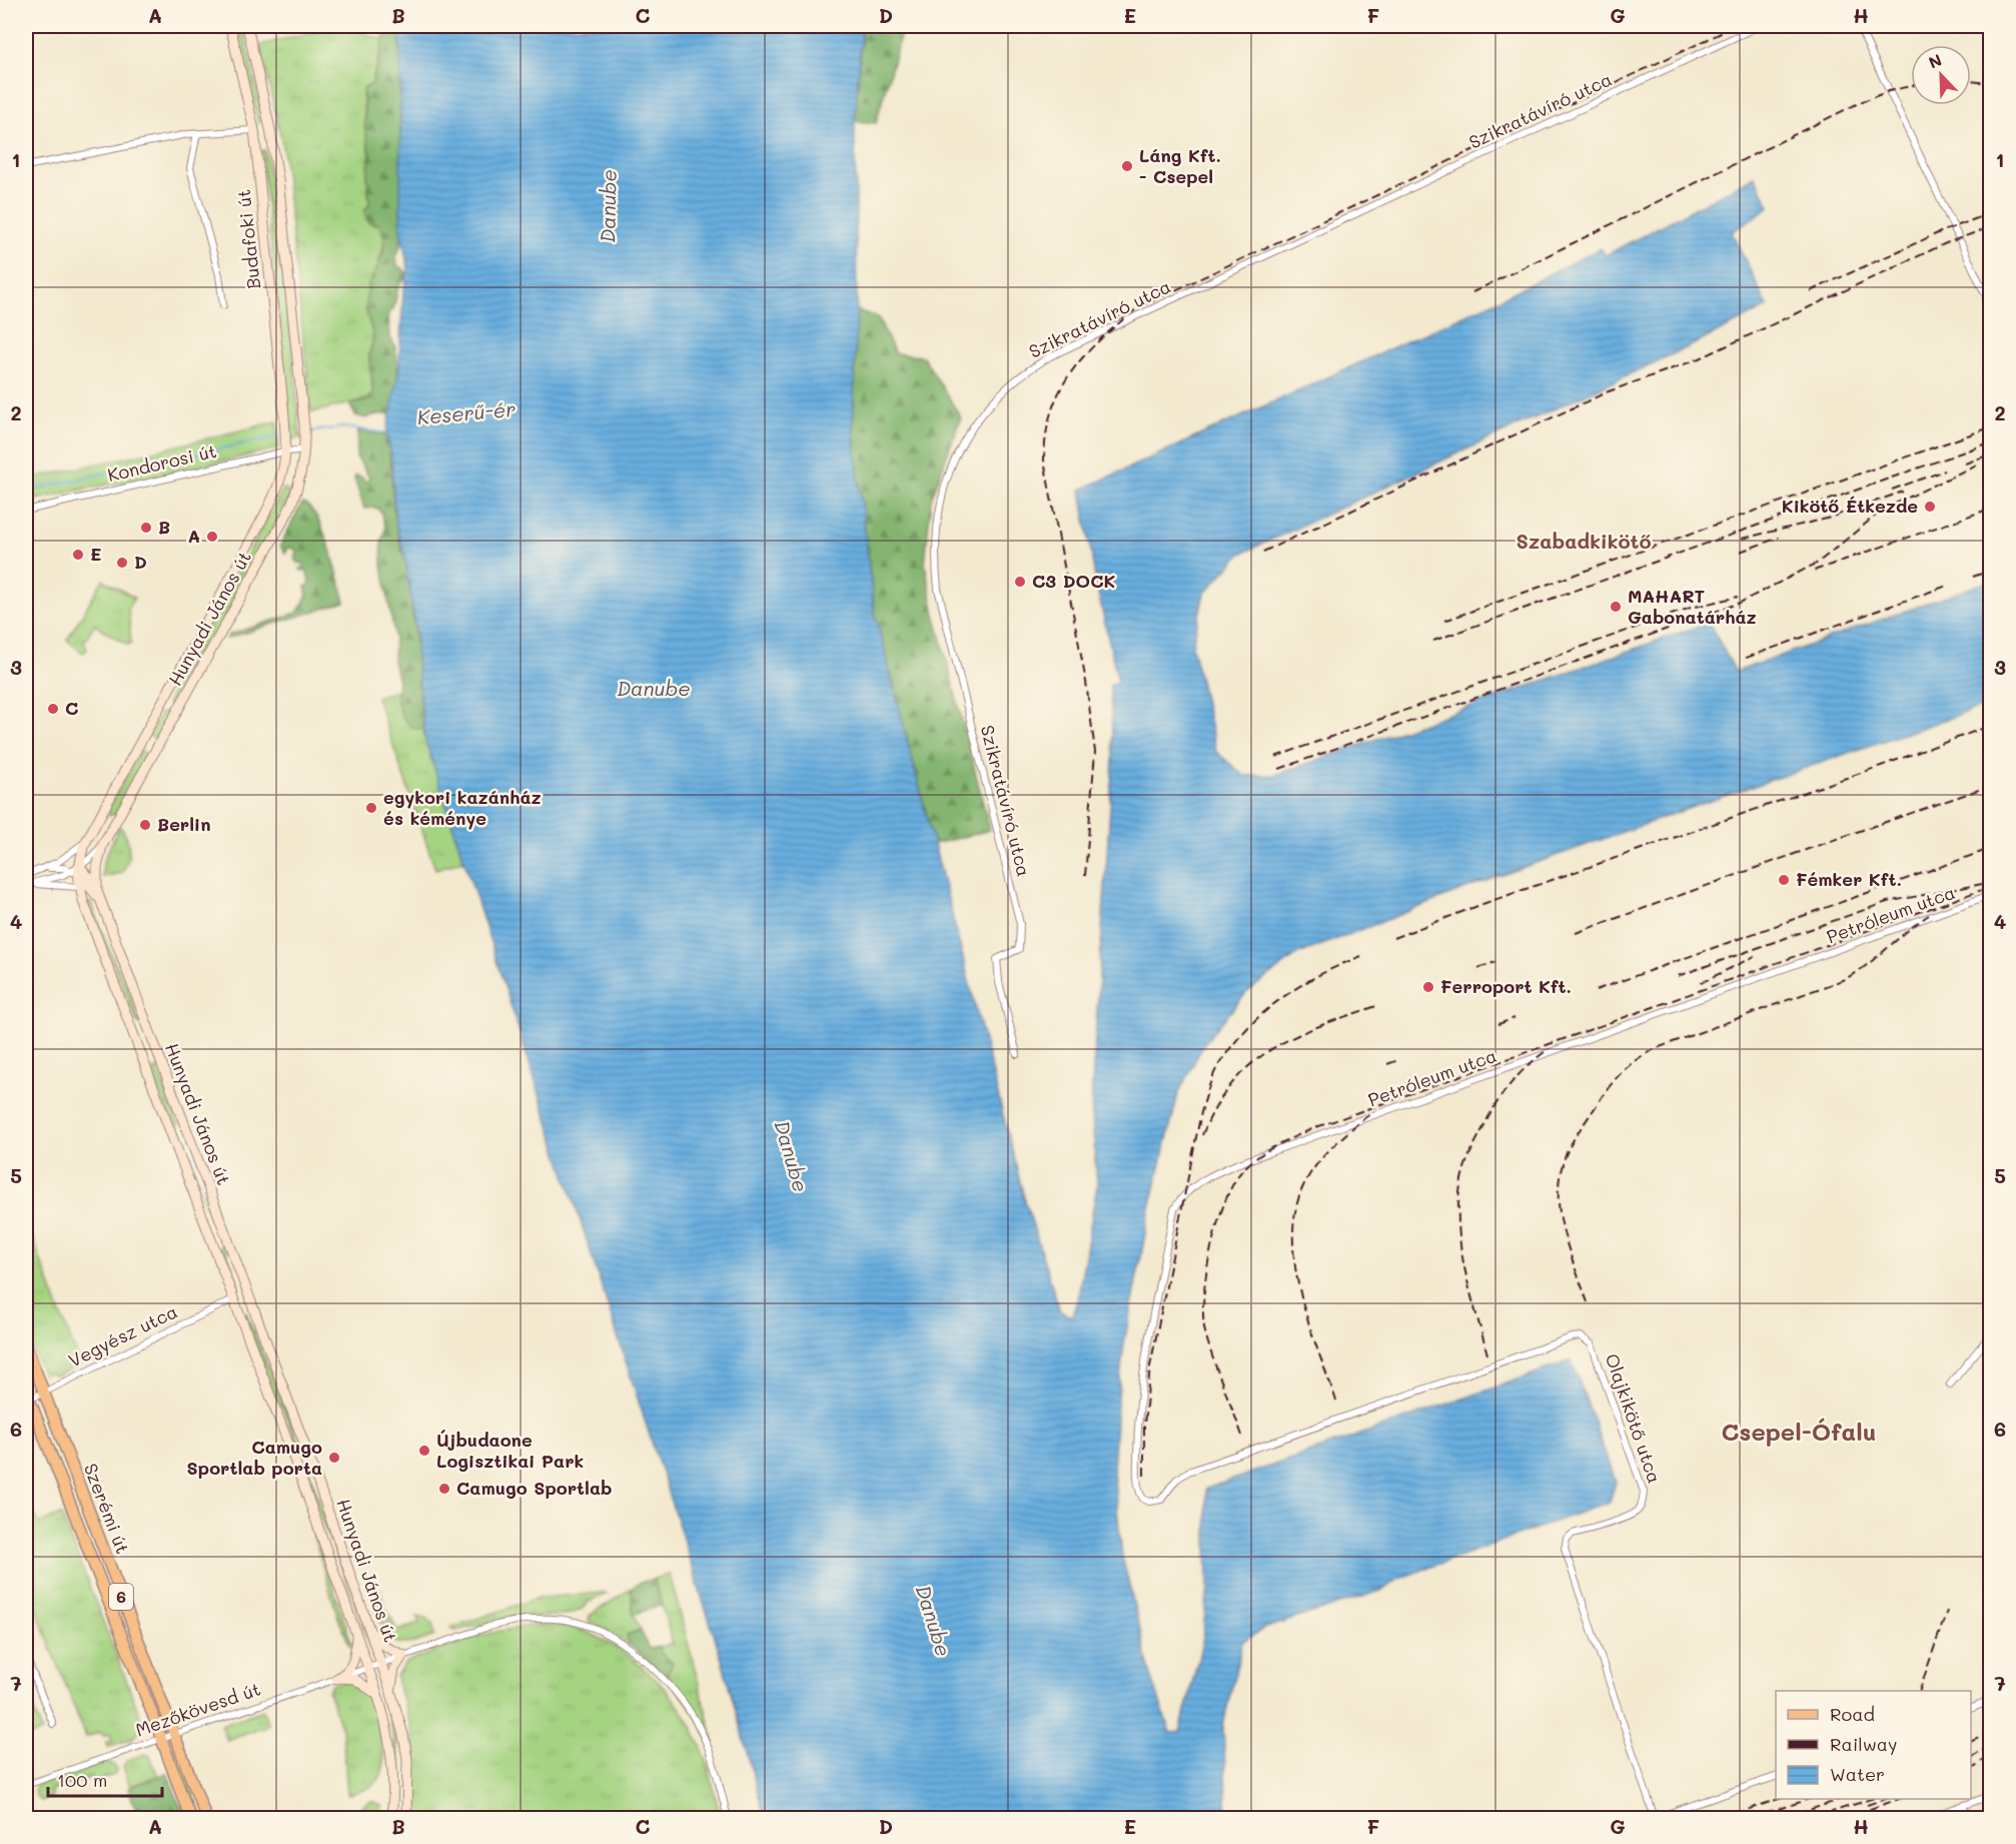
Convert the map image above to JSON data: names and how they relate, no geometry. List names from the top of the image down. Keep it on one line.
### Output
{"streets":{"main road":["Budafoki út","Hunyadi János út","Szerémi út","6"],"street":["Szikratávíró utca","Kondorosi út","Petróleum utca","Vegyész utca","Olajkikötő utca","Mezőkövesd út"]},"crossings":[["Budafoki út","Kondorosi út"],["Budafoki út","Hunyadi János út"],["Kondorosi út","Hunyadi János út"],["Hunyadi János út","Vegyész utca"],["Hunyadi János út","Mezőkövesd út"],["Petróleum utca","Olajkikötő utca"],["Vegyész utca","Szerémi út"],["Szerémi út","Mezőkövesd út"]],"districts":["Szabadkikötő","Csepel-Ófalu"],"water":["Danube","Keserű-ér"],"places":["Láng Kft. - Csepel","Kikötő Étkezde","B","A","E","D","C3 DOCK","MAHART Gabonatárház","C","egykori kazánház és kéménye","Berlin","Fémker Kft.","Ferroport Kft.","Újbudaone Logisztikai Park","Camugo Sportlab porta","Camugo Sportlab"],"legend":["Road","Railway","Water"],"scale_bar":"100 m","north":"top left","grid":{"columns":["A","B","C","D","E","F","G","H"],"rows":["1","2","3","4","5","6","7"]}}
